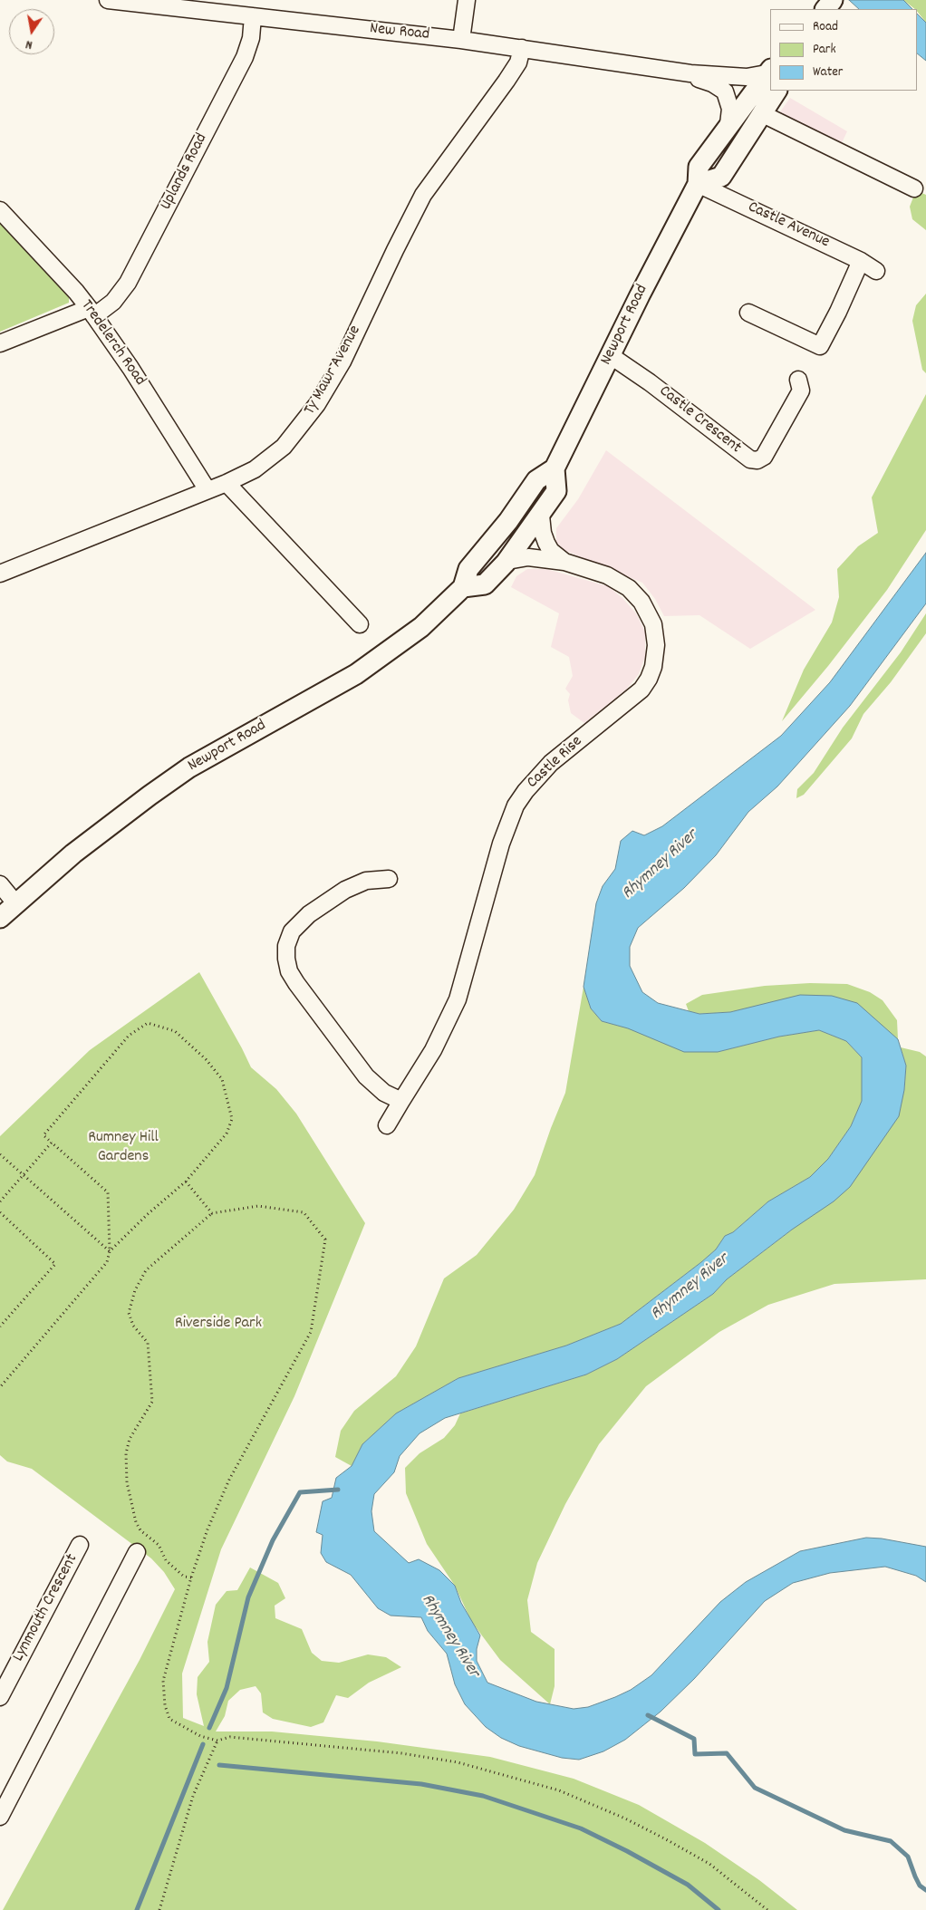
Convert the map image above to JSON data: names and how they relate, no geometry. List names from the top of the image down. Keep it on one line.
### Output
{"streets":{"main road":["Newport Road"],"street":["New Road","Uplands Road","Castle Avenue","Tredelerch Road","Ty Mawr Avenue","Castle Crescent","Castle Rise","Lynmouth Crescent"]},"crossings":[["New Road","Uplands Road"],["New Road","Newport Road"],["New Road","Ty Mawr Avenue"],["Uplands Road","Tredelerch Road"],["Castle Avenue","Newport Road"],["Newport Road","Castle Crescent"],["Tredelerch Road","Ty Mawr Avenue"]],"water":["Rhymney River"],"parks":["Rumney Hill Gardens","Riverside Park"],"legend":["Road","Park","Water"],"north":"bottom"}
